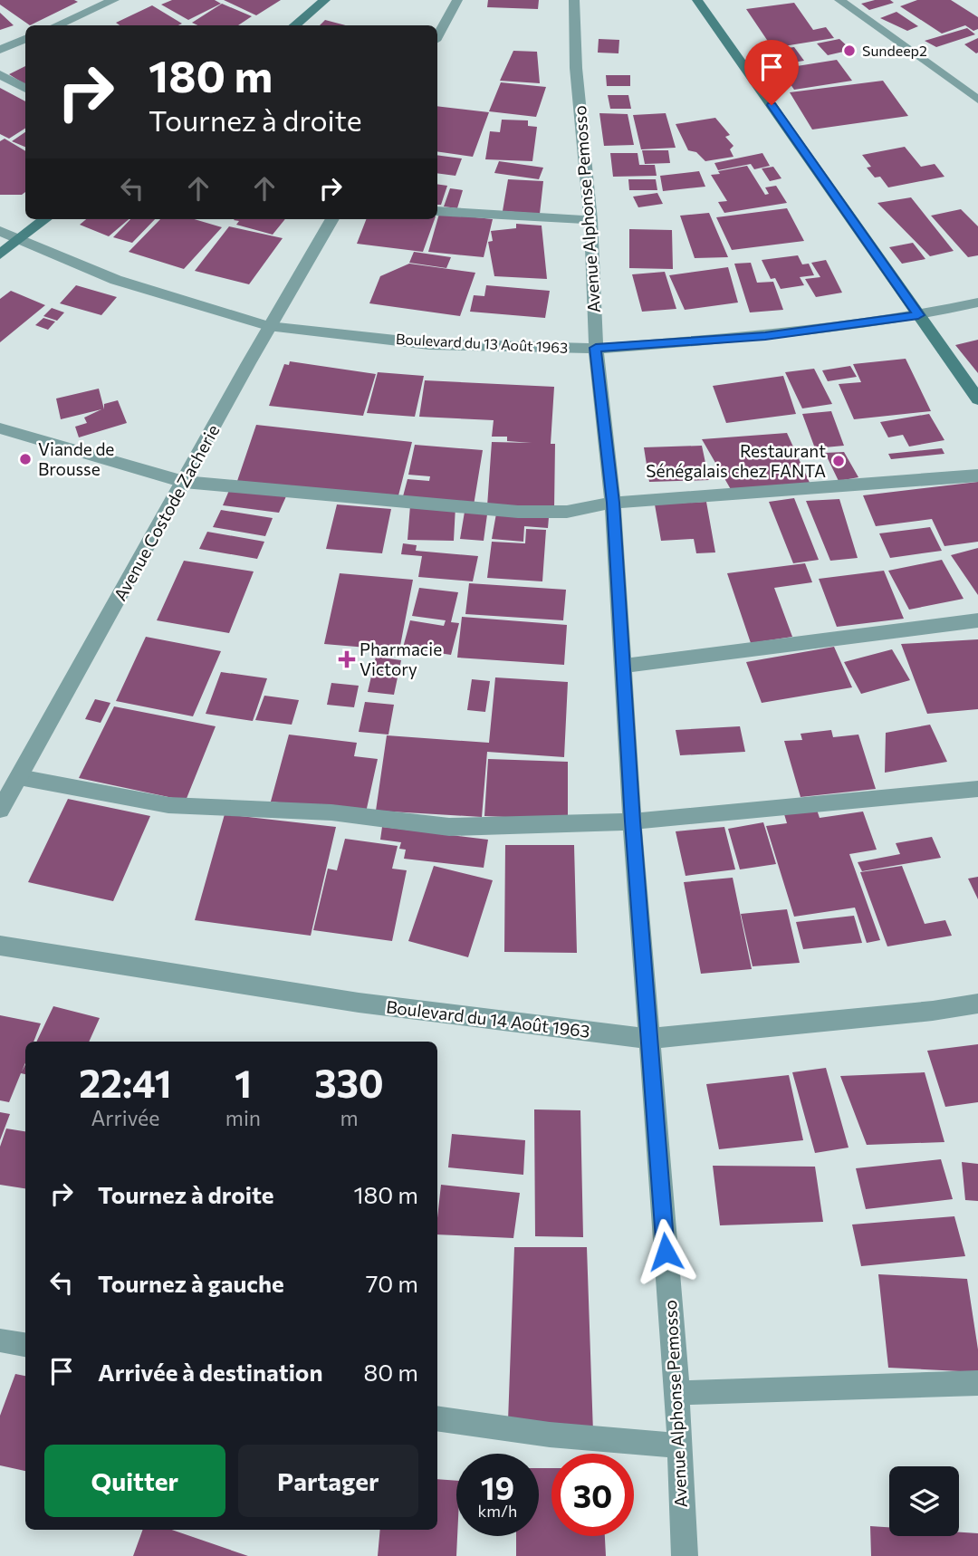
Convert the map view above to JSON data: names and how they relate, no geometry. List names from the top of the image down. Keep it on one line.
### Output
{"streets":{"street":["Avenue Alphonse Pemosso","Boulevard du 13 Août 1963","Avenue Costode Zacherie","Boulevard du 14 Août 1963"]},"crossings":[["Avenue Alphonse Pemosso","Boulevard du 13 Août 1963"],["Avenue Alphonse Pemosso","Boulevard du 14 Août 1963"],["Boulevard du 13 Août 1963","Avenue Costode Zacherie"]],"places":{"other":["Sundeep2","Viande de Brousse","Restaurant Sénégalais chez FANTA"],"health":["Pharmacie Victory"]},"page":{"turn":["180 m","Tournez à droite"],"eta":["22:41","Arrivée","1","min","330","m"],"list":[{"name":"Tournez à droite","value":"180 m"},{"name":"Tournez à gauche","value":"70 m"},{"name":"Arrivée à destination","value":"80 m"}],"buttons":["Quitter","Partager"],"speed":"19 km/h","limit":"30"}}
